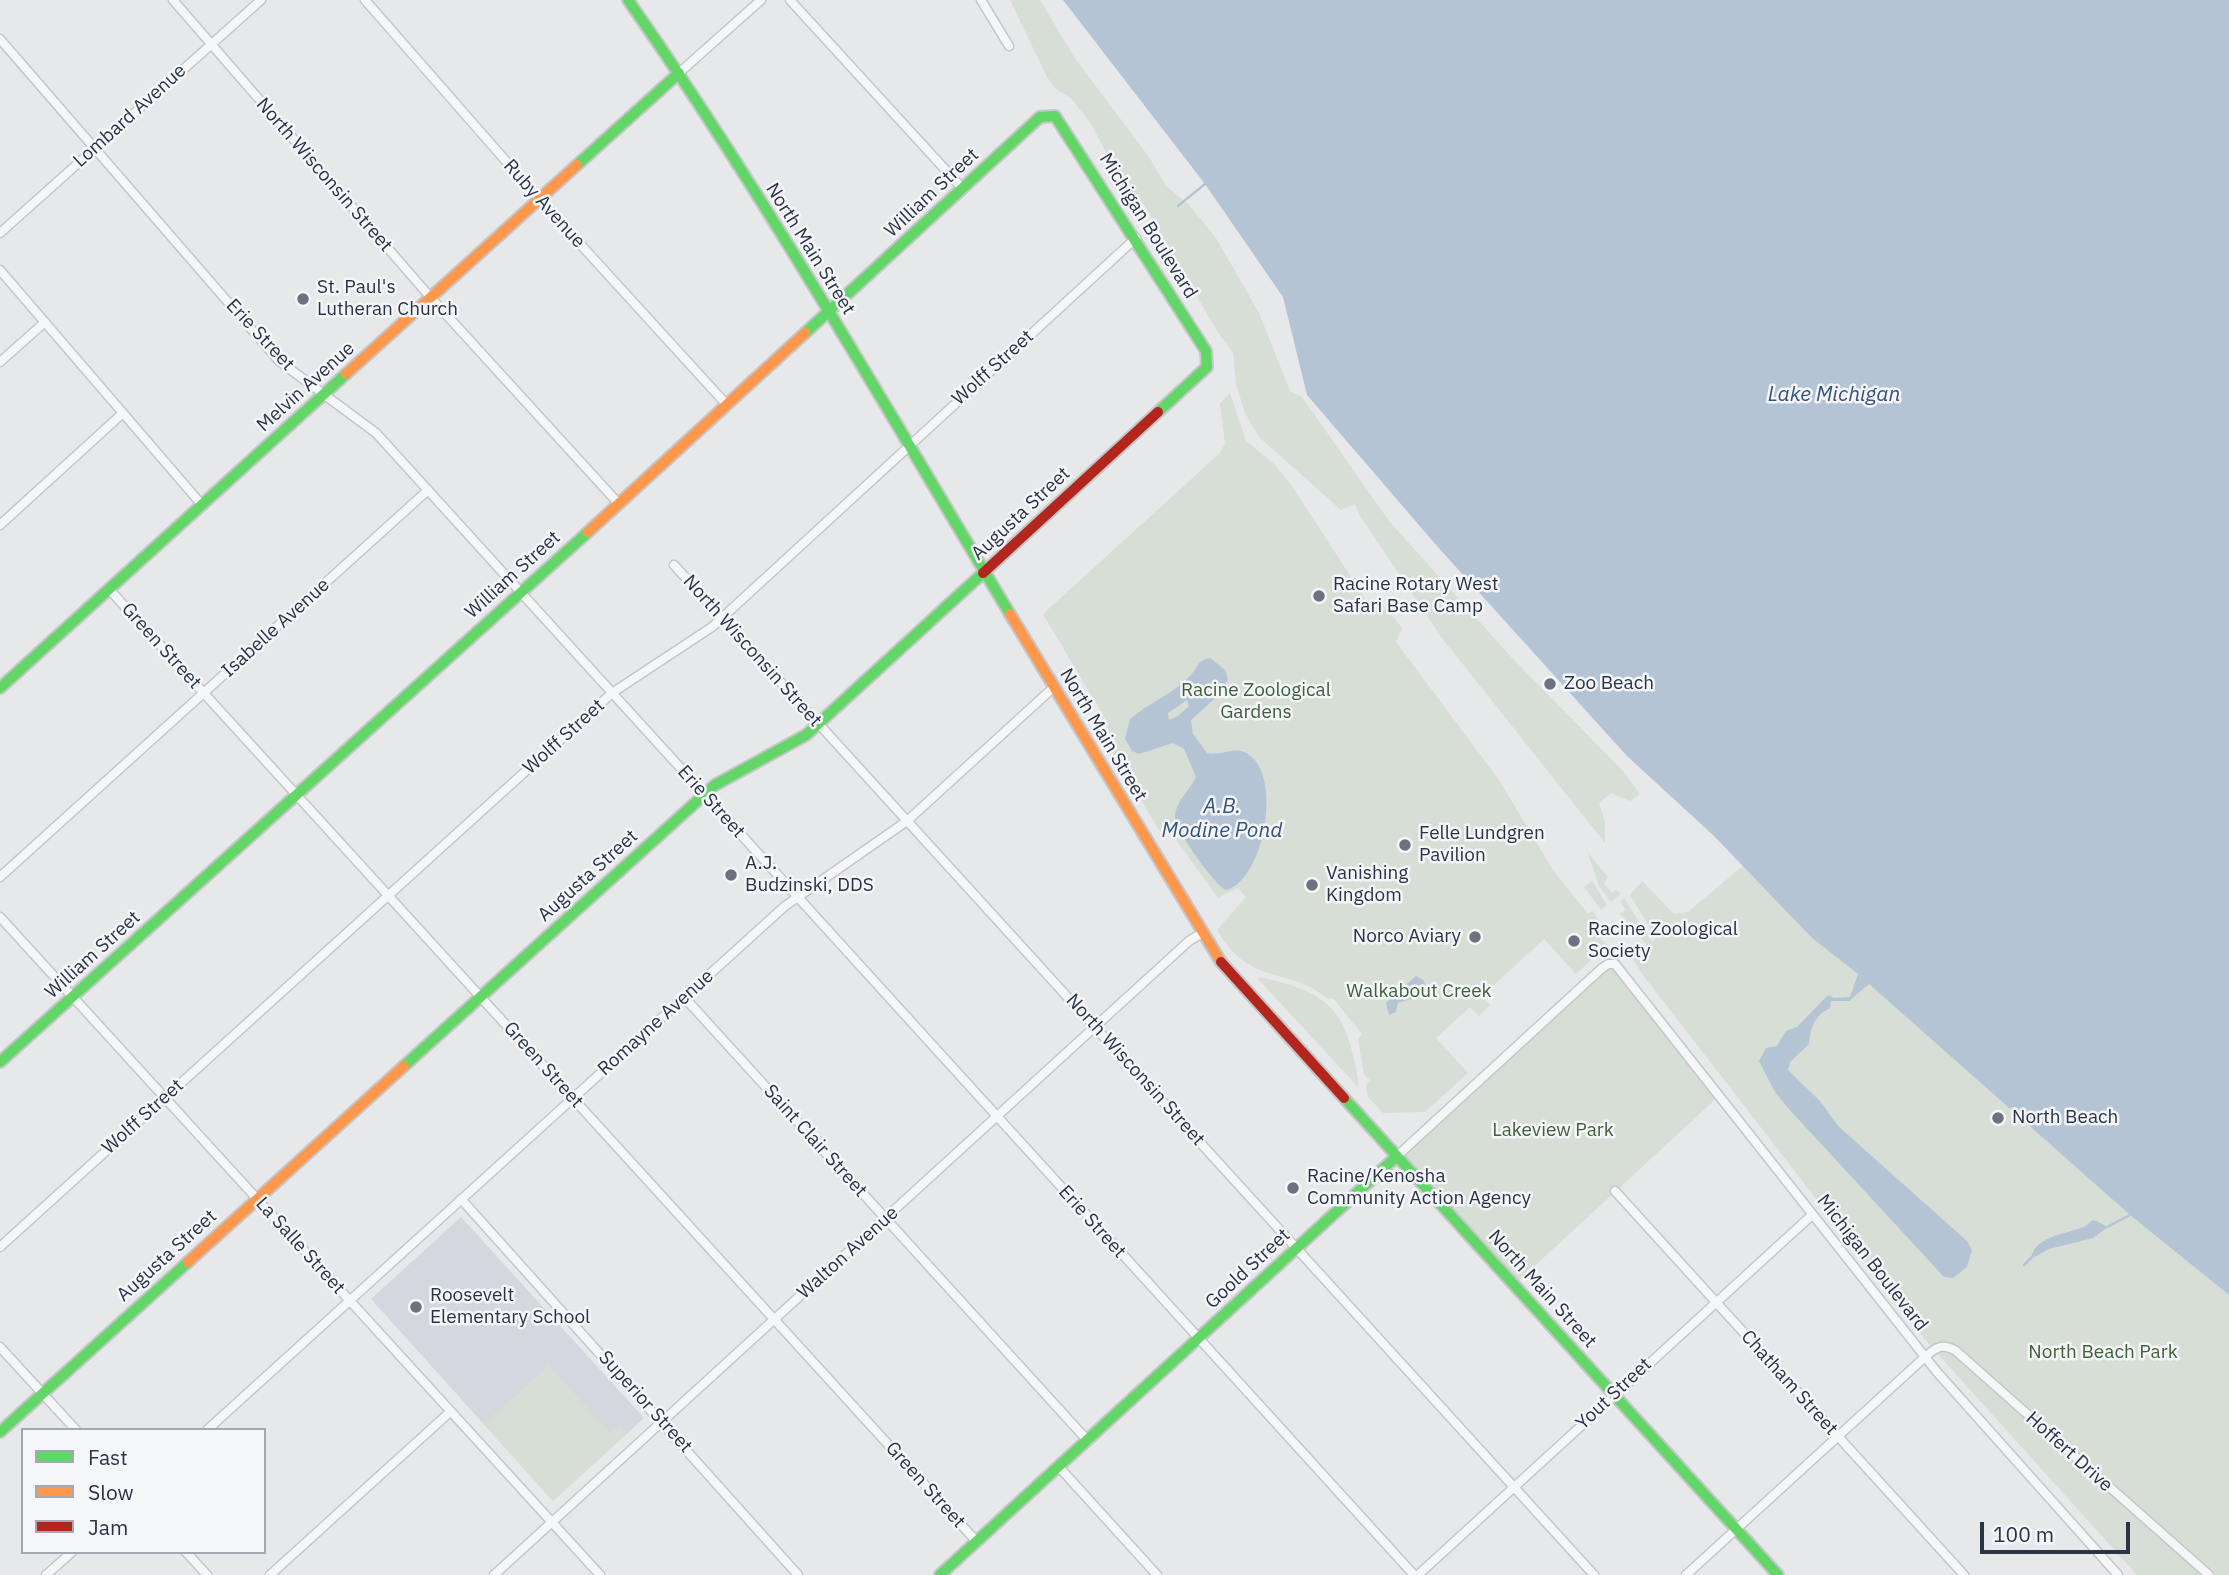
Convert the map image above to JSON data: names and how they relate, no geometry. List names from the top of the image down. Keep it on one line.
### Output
{"streets":{"street":["Lombard Avenue","North Wisconsin Street","William Street","Ruby Avenue","Michigan Boulevard","North Main Street","Erie Street","Wolff Street","Melvin Avenue","Augusta Street","Isabelle Avenue","Green Street","Romayne Avenue","Saint Clair Street","La Salle Street","Walton Avenue","Goold Street","Chatham Street","Yout Street","Superior Street","Hoffert Drive"]},"crossings":[["Lombard Avenue","North Wisconsin Street"],["Lombard Avenue","Erie Street"],["North Wisconsin Street","William Street"],["North Wisconsin Street","Wolff Street"],["North Wisconsin Street","Melvin Avenue"],["North Wisconsin Street","Augusta Street"],["North Wisconsin Street","Romayne Avenue"],["North Wisconsin Street","Walton Avenue"],["North Wisconsin Street","Goold Street"],["North Wisconsin Street","Yout Street"],["William Street","Ruby Avenue"],["William Street","Michigan Boulevard"],["William Street","North Main Street"],["William Street","Erie Street"],["William Street","Green Street"],["William Street","La Salle Street"],["Ruby Avenue","Melvin Avenue"],["Michigan Boulevard","Wolff Street"],["Michigan Boulevard","Augusta Street"],["Michigan Boulevard","Goold Street"],["Michigan Boulevard","Yout Street"],["Michigan Boulevard","Hoffert Drive"],["North Main Street","Wolff Street"],["North Main Street","Melvin Avenue"],["North Main Street","Augusta Street"],["North Main Street","Romayne Avenue"],["North Main Street","Walton Avenue"],["North Main Street","Goold Street"],["North Main Street","Yout Street"],["Erie Street","Wolff Street"],["Erie Street","Melvin Avenue"],["Erie Street","Augusta Street"],["Erie Street","Isabelle Avenue"],["Erie Street","Romayne Avenue"],["Erie Street","Walton Avenue"],["Erie Street","Goold Street"],["Erie Street","Yout Street"],["Wolff Street","Green Street"],["Wolff Street","La Salle Street"],["Melvin Avenue","Green Street"],["Augusta Street","Green Street"],["Augusta Street","La Salle Street"],["Isabelle Avenue","Green Street"],["Green Street","Romayne Avenue"],["Green Street","Walton Avenue"],["Green Street","Goold Street"],["Romayne Avenue","Saint Clair Street"],["Romayne Avenue","La Salle Street"],["Romayne Avenue","Superior Street"],["Saint Clair Street","Walton Avenue"],["Saint Clair Street","Goold Street"],["La Salle Street","Walton Avenue"],["Walton Avenue","Superior Street"],["Chatham Street","Yout Street"]],"water":["Lake Michigan","A.B. Modine Pond"],"parks":["Racine Zoological Gardens","Walkabout Creek","Lakeview Park","North Beach Park"],"places":["St. Paul's Lutheran Church","Racine Rotary West Safari Base Camp","Zoo Beach","Felle Lundgren Pavilion","A.J. Budzinski, DDS","Vanishing Kingdom","Norco Aviary","Racine Zoological Society","North Beach","Racine/Kenosha Community Action Agency","Roosevelt Elementary School"],"legend":["Fast","Slow","Jam"],"scale_bar":"100 m"}
